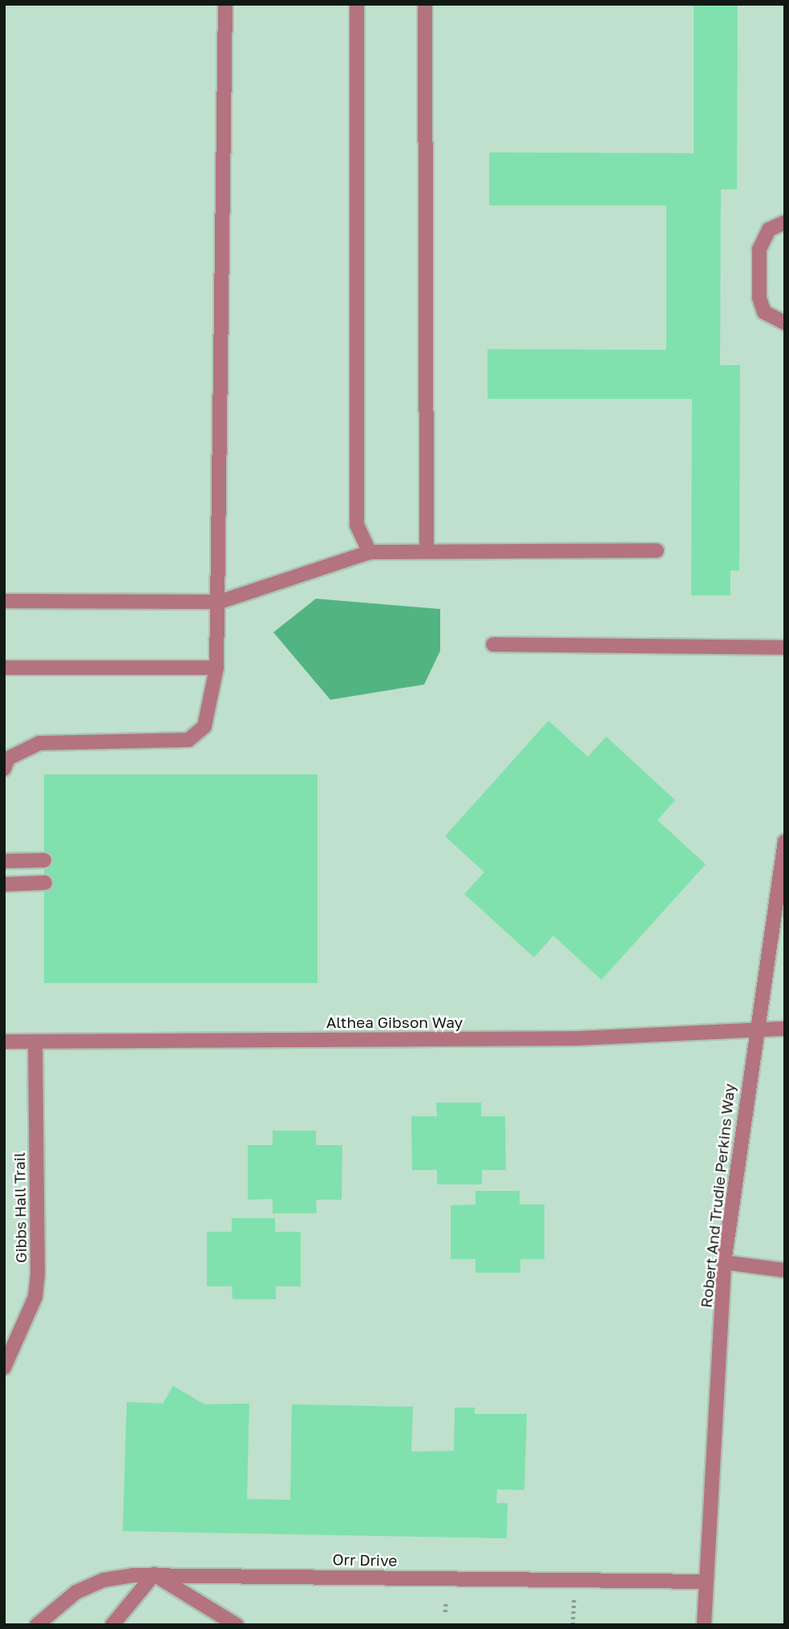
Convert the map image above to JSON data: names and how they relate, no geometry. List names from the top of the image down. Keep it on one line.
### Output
{"streets":{"street":["Althea Gibson Way","Robert And Trudie Perkins Way","Gibbs Hall Trail","Orr Drive"]},"crossings":[["Althea Gibson Way","Robert And Trudie Perkins Way"],["Althea Gibson Way","Gibbs Hall Trail"],["Robert And Trudie Perkins Way","Orr Drive"]]}
